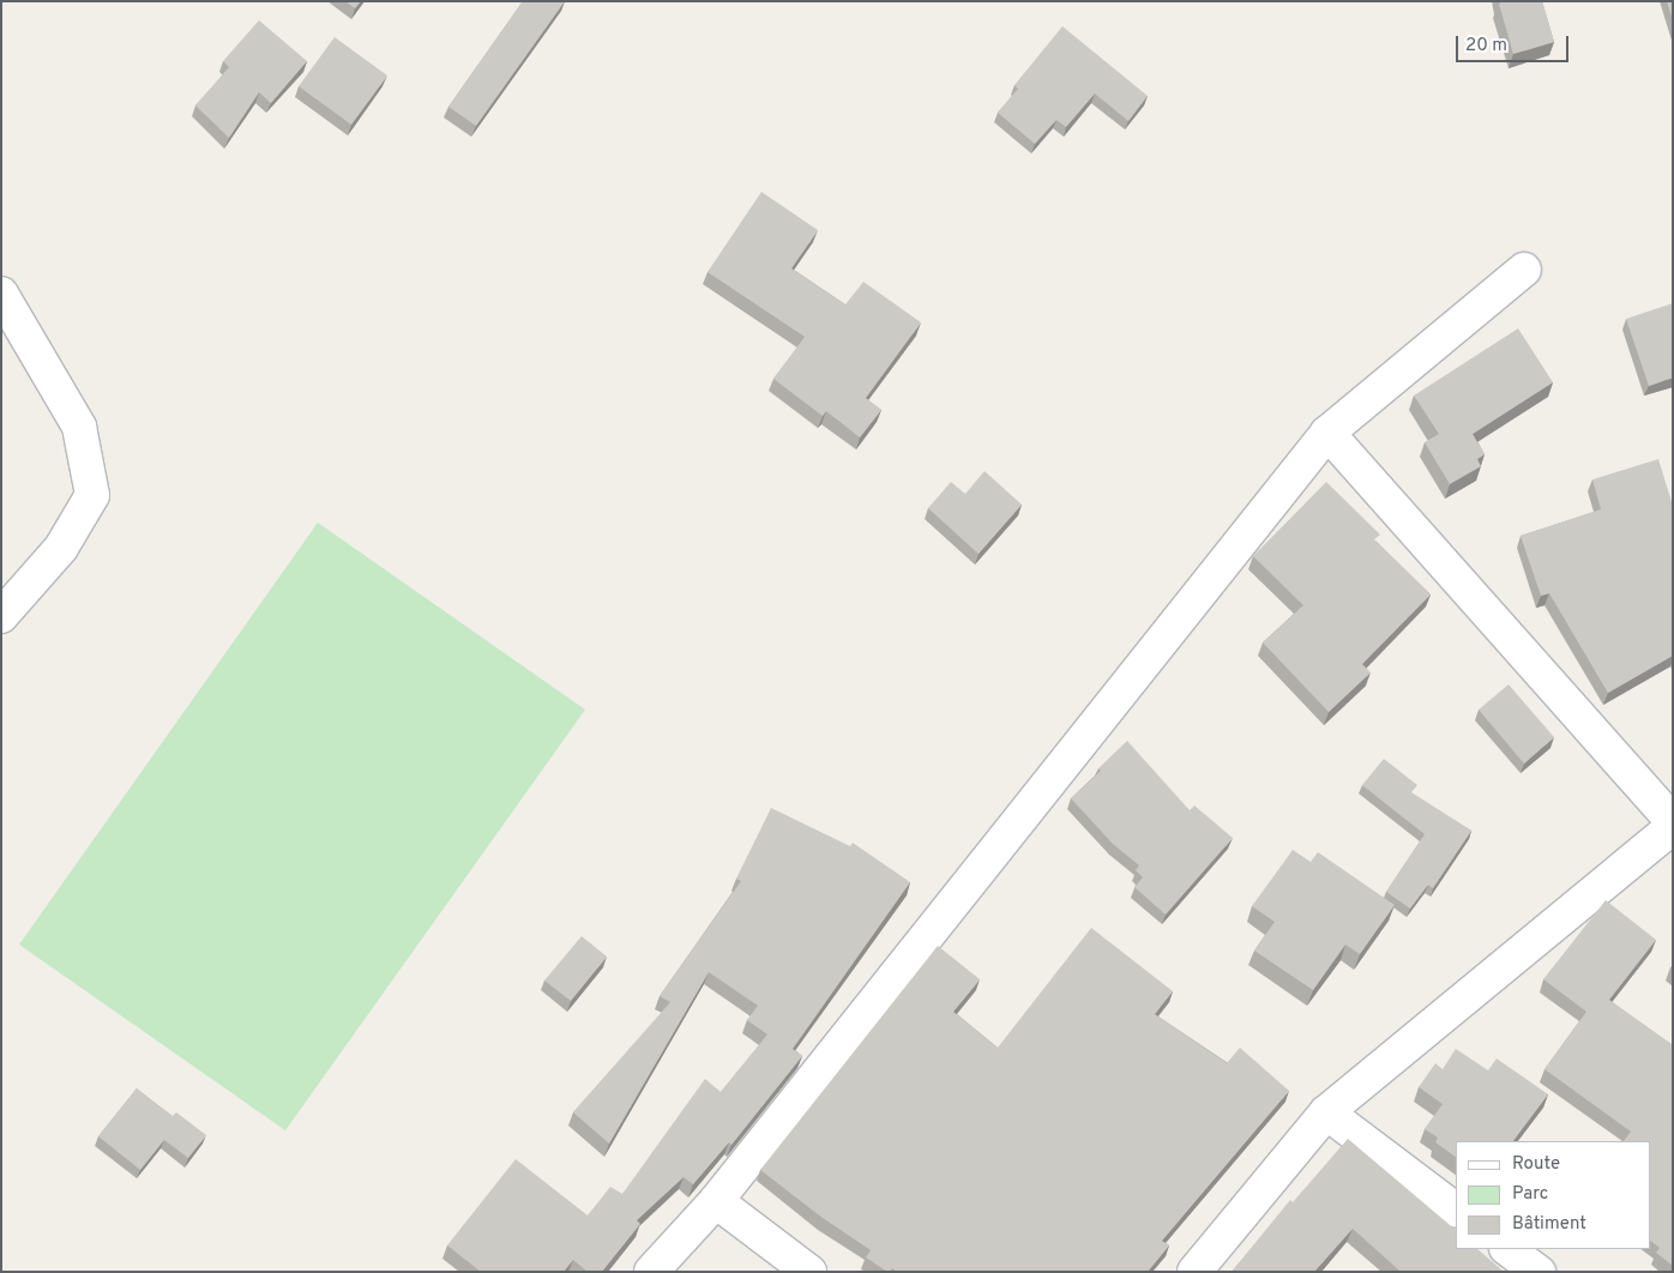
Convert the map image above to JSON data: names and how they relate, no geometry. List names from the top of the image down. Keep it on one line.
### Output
{"legend":["Route","Parc","Bâtiment"],"scale_bar":"20 m"}
